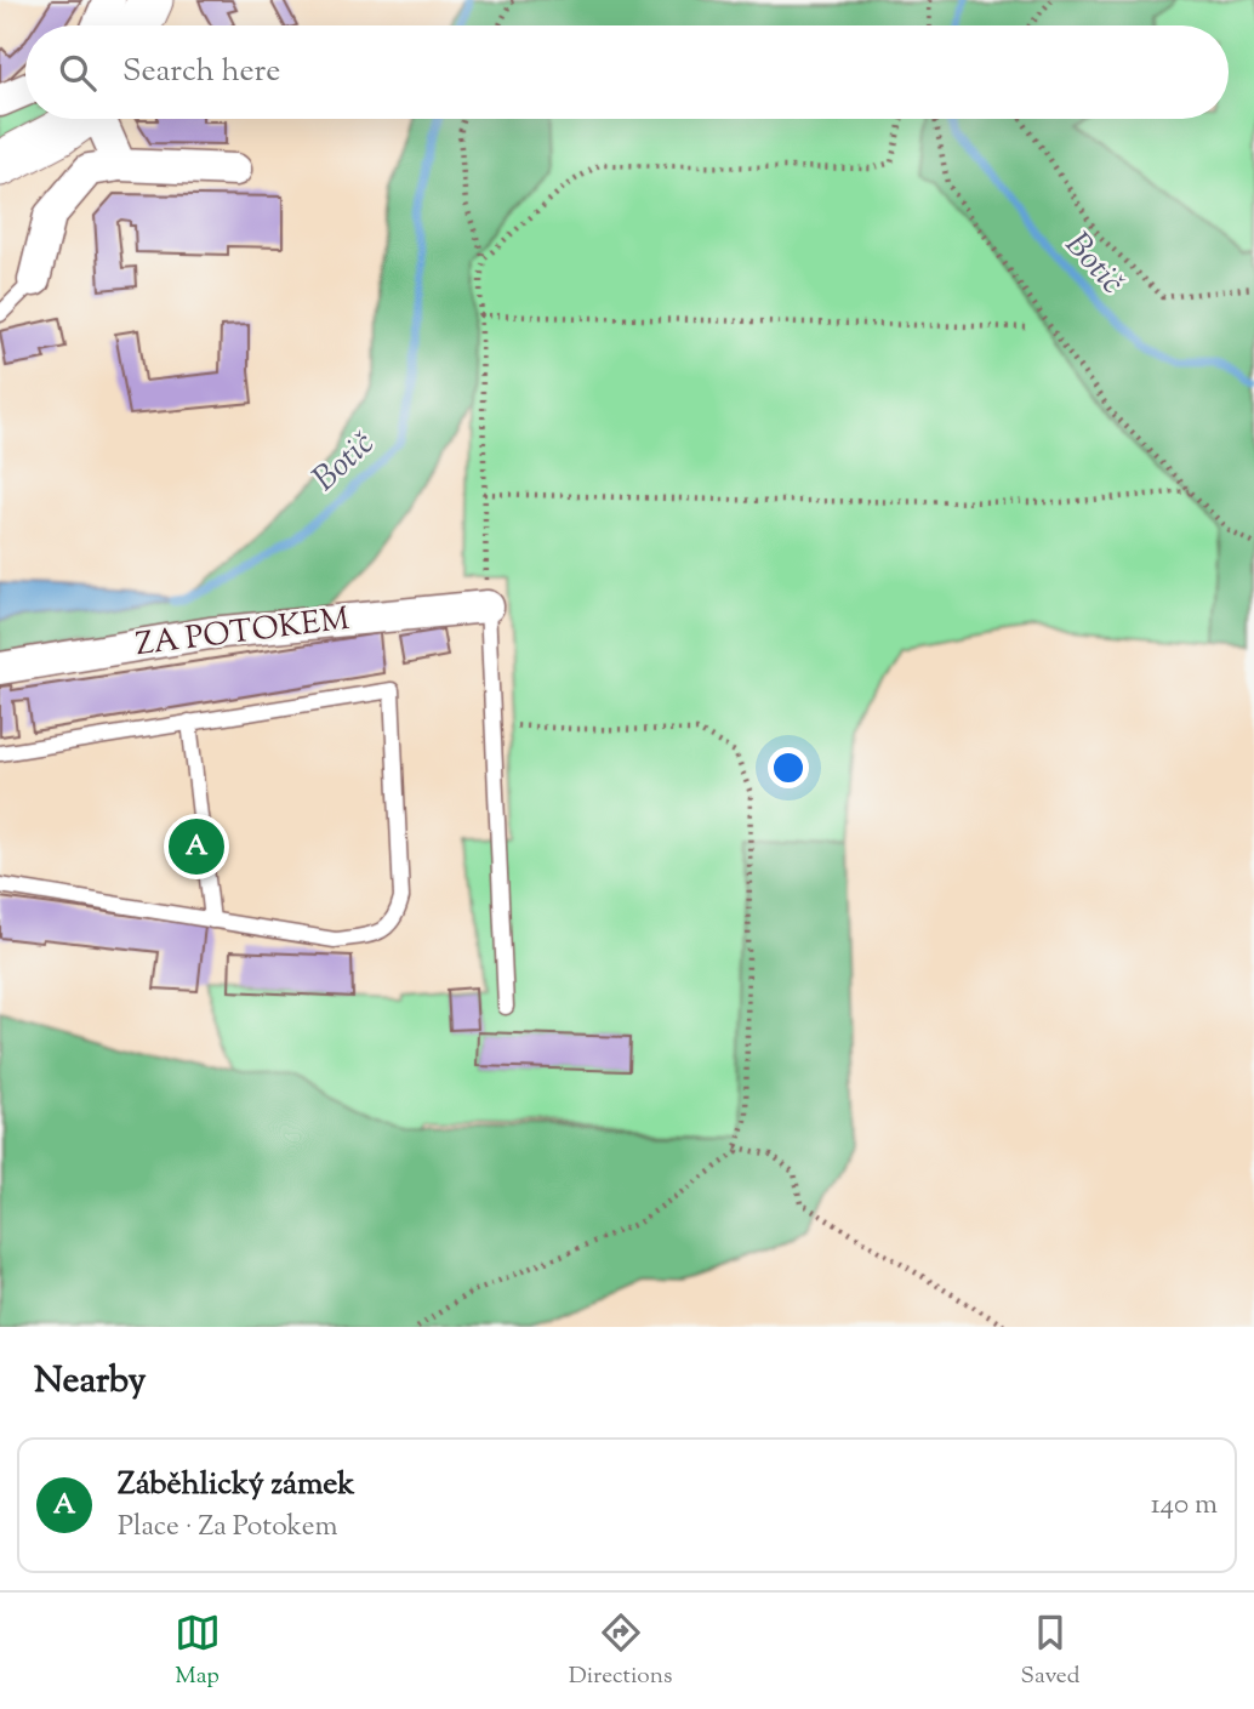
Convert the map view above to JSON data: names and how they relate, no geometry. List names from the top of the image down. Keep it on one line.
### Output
{"streets":{"street":["ZA POTOKEM"]},"water":["Botič"],"page":{"search":"Search here","pins":"A","heading":"Nearby","list":[{"mark":"A","name":"Záběhlický zámek","note":"Place · Za Potokem","value":"140 m"}],"nav":["Map","Directions","Saved"]}}
